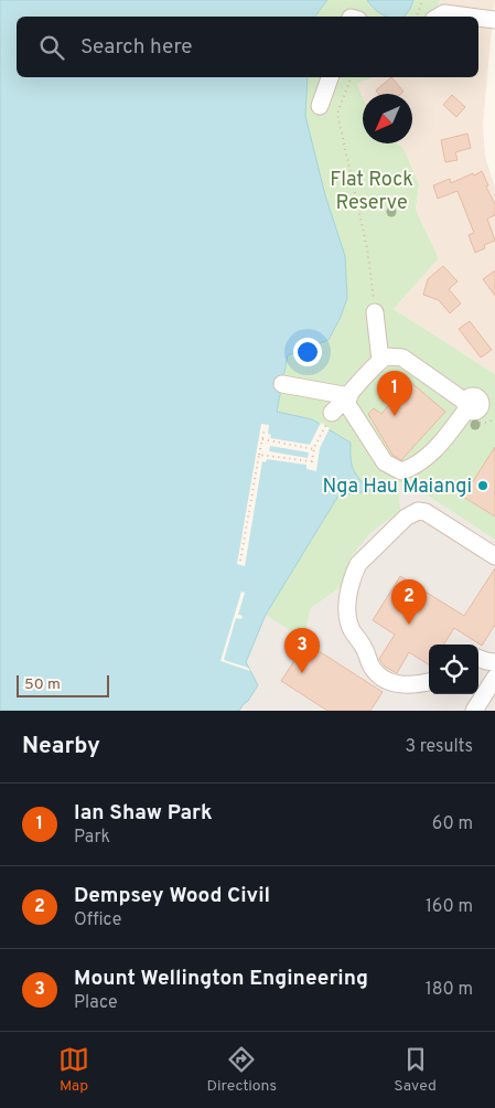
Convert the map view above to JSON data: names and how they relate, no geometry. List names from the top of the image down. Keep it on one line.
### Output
{"parks":["Flat Rock Reserve"],"places":["Nga Hau Maiangi"],"scale_bar":"50 m","north":"bottom left","page":{"search":"Search here","pins":["1","2","3"],"scale":"50 m","heading":["Nearby","3 results"],"list":[{"mark":"1","name":"Ian Shaw Park","note":"Park","value":"60 m"},{"mark":"2","name":"Dempsey Wood Civil","note":"Office","value":"160 m"},{"mark":"3","name":"Mount Wellington Engineering","note":"Place","value":"180 m"}],"nav":["Map","Directions","Saved"]}}
